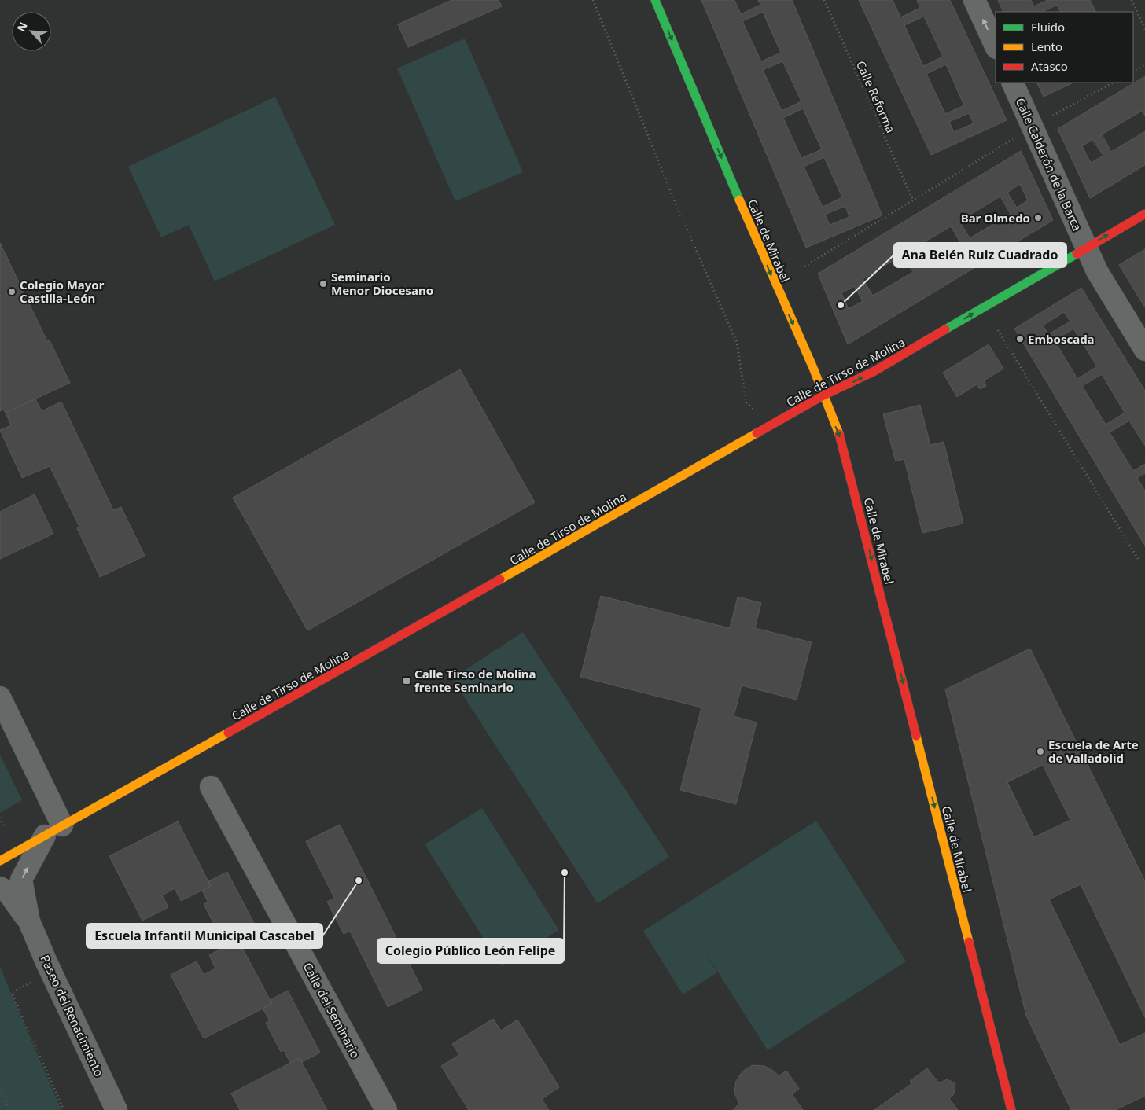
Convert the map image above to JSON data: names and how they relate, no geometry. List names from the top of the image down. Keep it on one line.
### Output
{"streets":{"street":["Calle Calderón de la Barca","Calle de Mirabel","Calle de Tirso de Molina","Calle del Seminario","Paseo del Renacimiento"],"path":["Calle Reforma"]},"crossings":[["Calle Calderón de la Barca","Calle de Tirso de Molina"],["Calle de Mirabel","Calle de Tirso de Molina"],["Calle de Tirso de Molina","Paseo del Renacimiento"]],"one_way":["Calle de Mirabel"],"places":{"other":["Bar Olmedo","Seminario Menor Diocesano","Colegio Mayor Castilla-León","Ana Belén Ruiz Cuadrado","Emboscada","Escuela de Arte de Valladolid","Colegio Público León Felipe","Escuela Infantil Municipal Cascabel"],"transit":["Calle Tirso de Molina frente Seminario"]},"legend":["Fluido","Lento","Atasco"],"north":"top left"}
